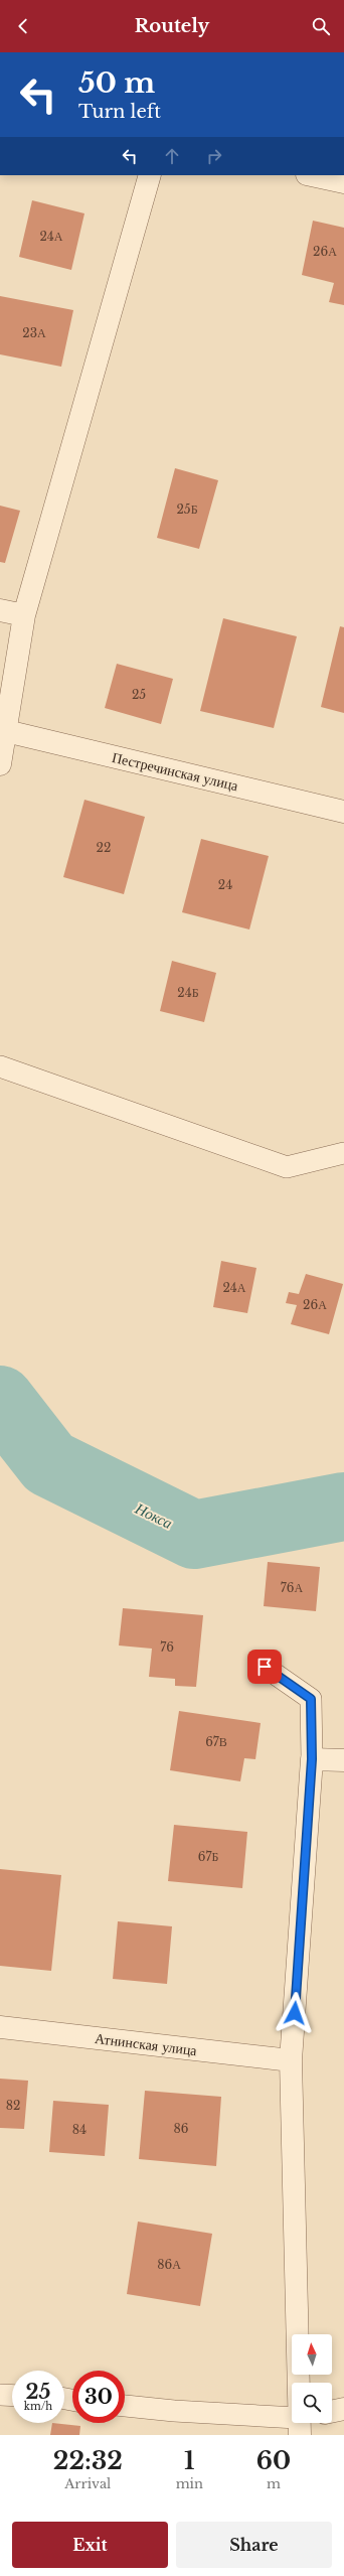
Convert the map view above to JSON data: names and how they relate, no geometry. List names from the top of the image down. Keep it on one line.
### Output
{"streets":{"street":["Пестречинская улица","Атнинская улица"]},"water":["Нокса"],"house_numbers":["24А","26А","23А","25Б","25","22","24","24Б","24А","26А","76А","76","67В","67Б","82","86","84","86А"],"north":"top","page":{"header":"Routely","turn":["50 m","Turn left"],"speed":"25 km/h","limit":"30","eta":["22:32","Arrival","1","min","60","m"],"buttons":["Exit","Share"]}}
